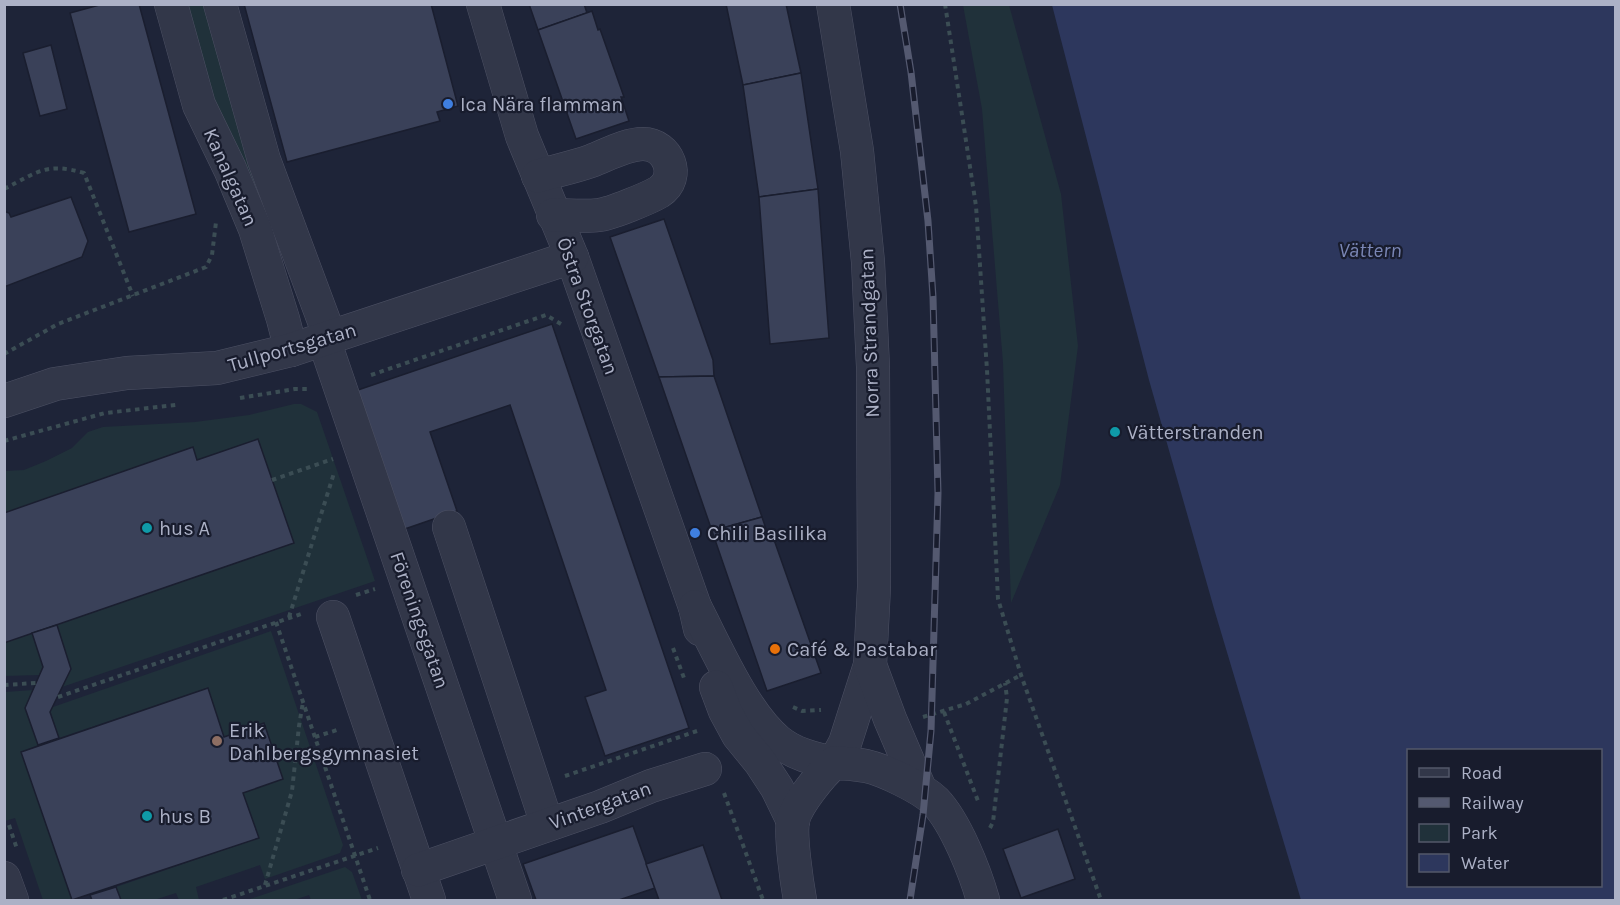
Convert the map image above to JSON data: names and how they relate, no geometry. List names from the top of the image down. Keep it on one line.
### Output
{"streets":{"street":["Kanalgatan","Östra Storgatan","Norra Strandgatan","Tullportsgatan","Föreningsgatan","Vintergatan"]},"crossings":[["Kanalgatan","Tullportsgatan"],["Kanalgatan","Föreningsgatan"],["Östra Storgatan","Norra Strandgatan"],["Östra Storgatan","Tullportsgatan"],["Tullportsgatan","Föreningsgatan"],["Föreningsgatan","Vintergatan"]],"water":["Vättern"],"places":["Ica Nära flamman","Vätterstranden","hus A","Chili Basilika","Café & Pastabar","Erik Dahlbergsgymnasiet","hus B"],"legend":["Road","Railway","Park","Water"]}
